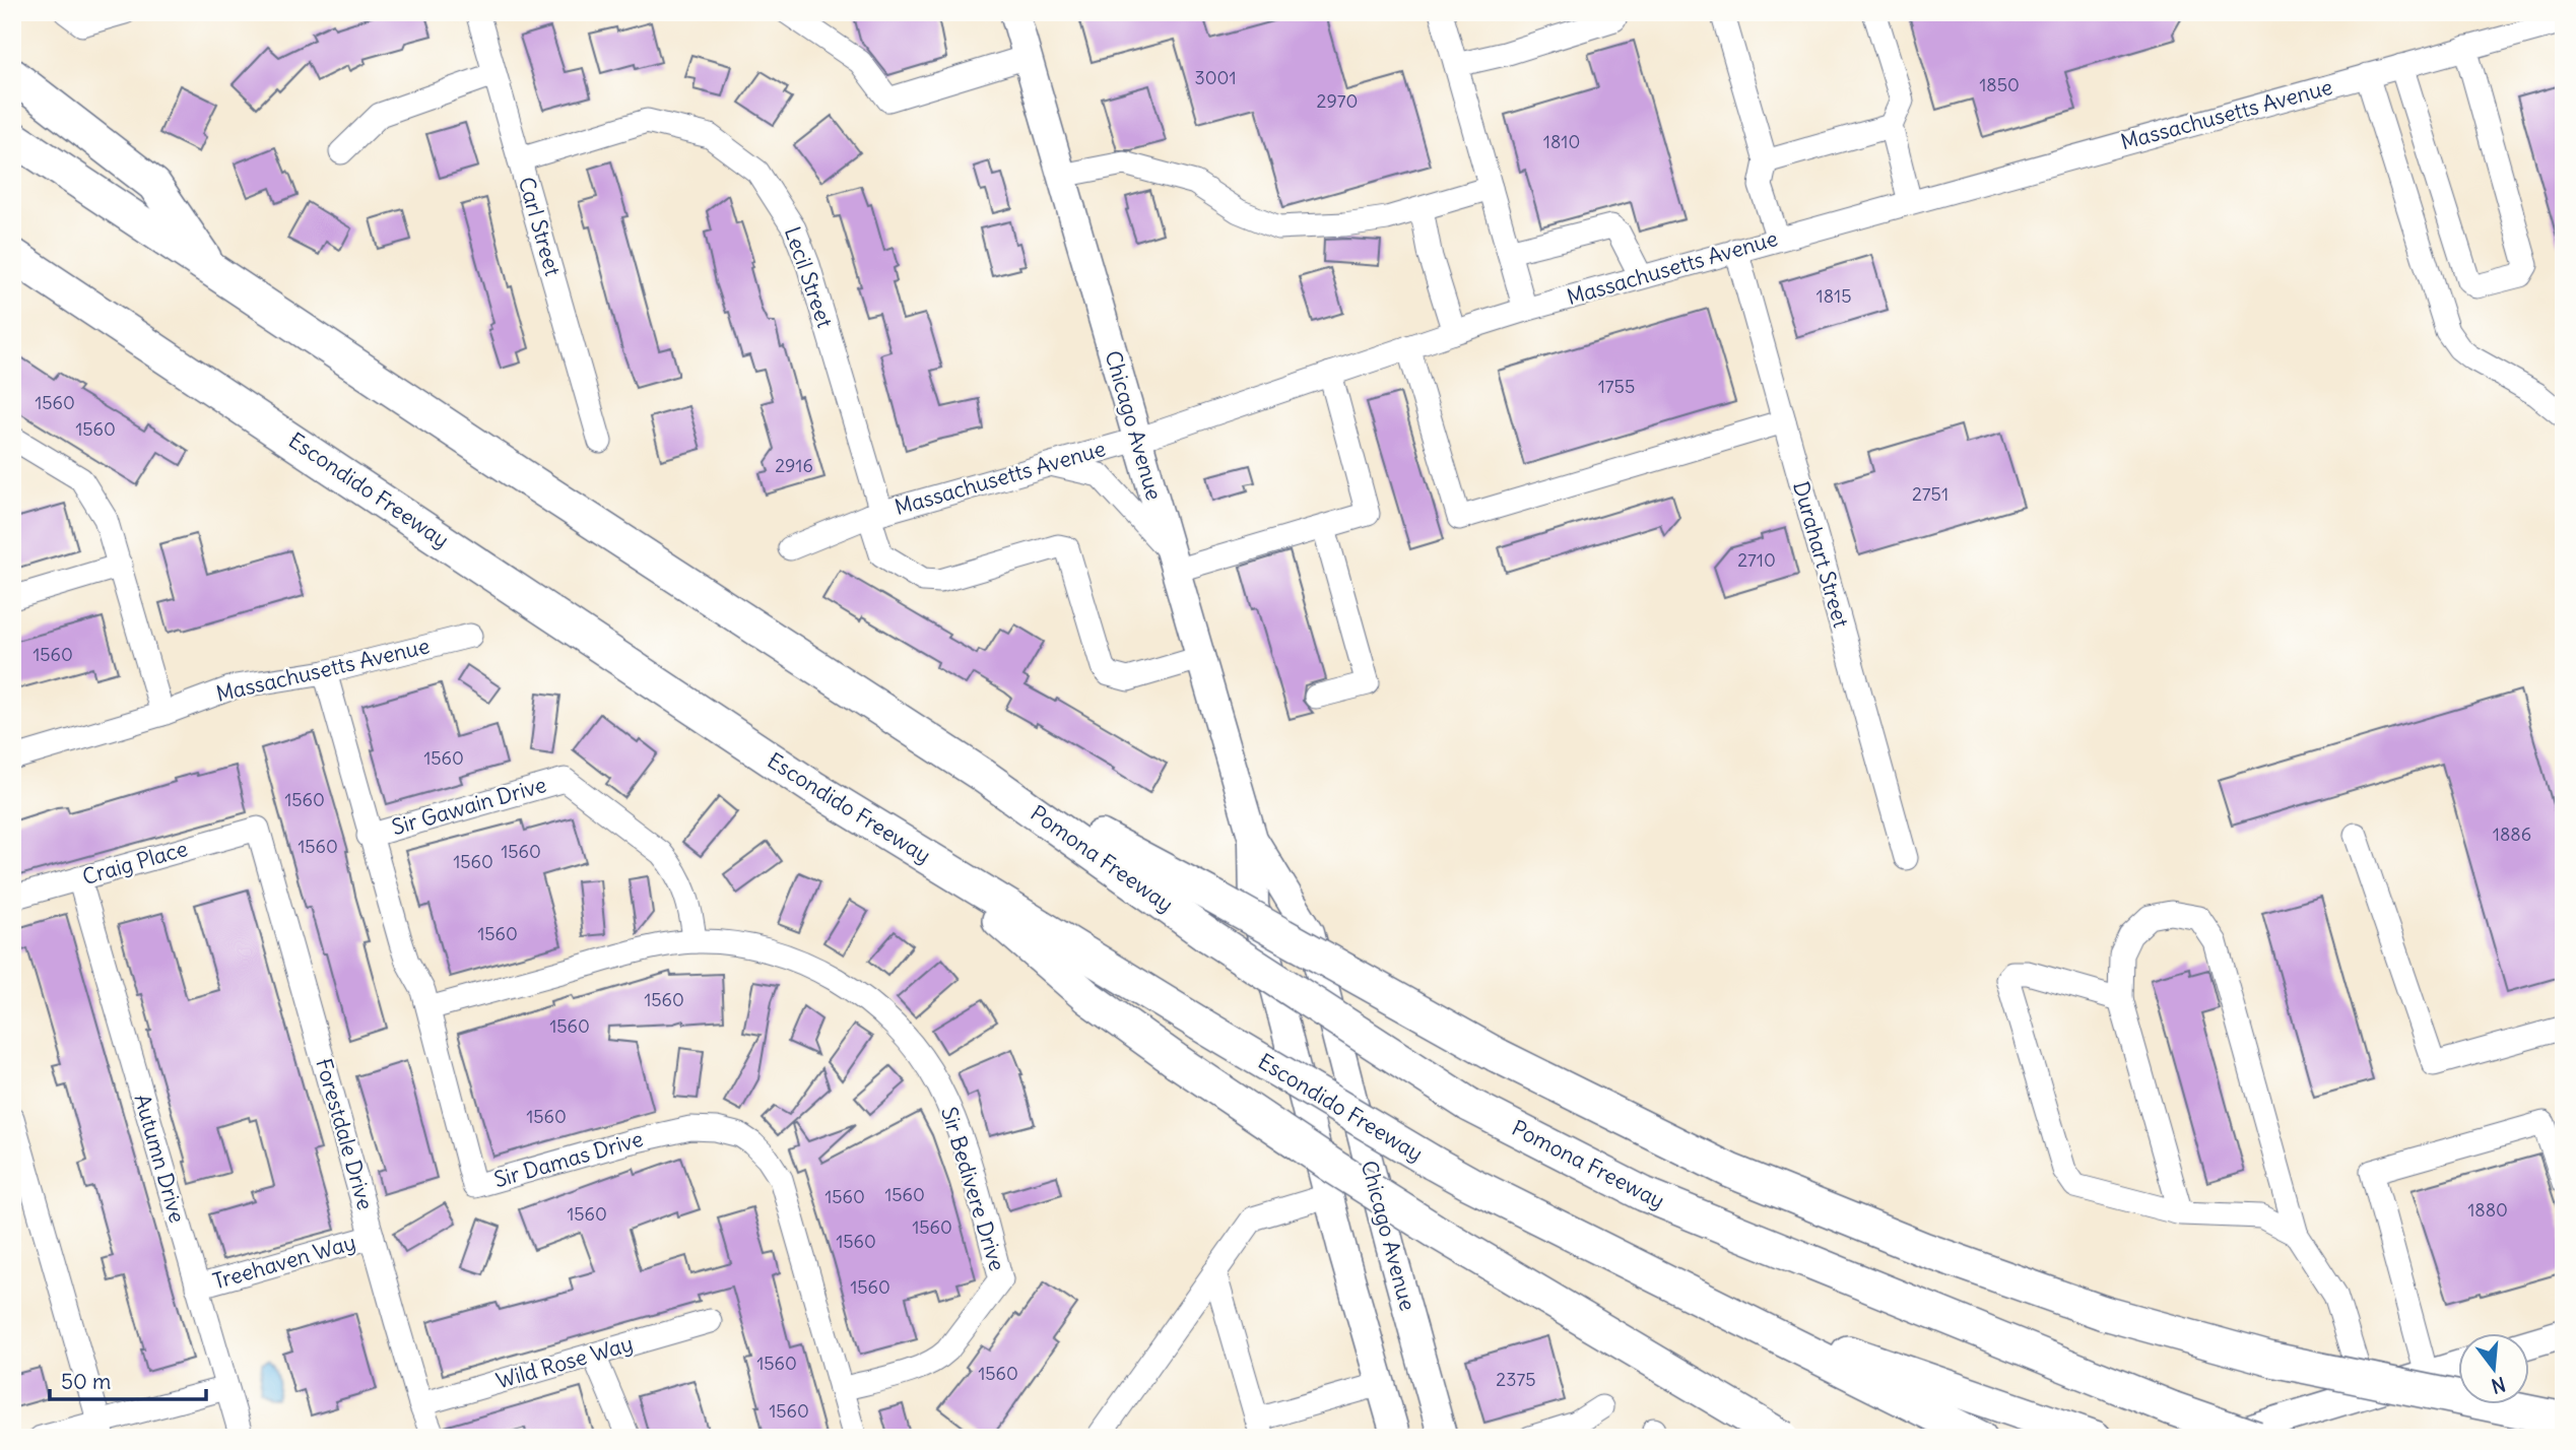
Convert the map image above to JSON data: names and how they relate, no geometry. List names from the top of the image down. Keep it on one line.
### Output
{"streets":{"highway":["Escondido Freeway","Pomona Freeway"],"main road":["Chicago Avenue"],"street":["Massachusetts Avenue","Carl Street","Lecil Street","Durahart Street","Sir Gawain Drive","Craig Place","Forestdale Drive","Autumn Drive","Sir Damas Drive","Sir Bedivere Drive","Treehaven Way","Wild Rose Way"]},"crossings":[["Massachusetts Avenue","Lecil Street"],["Massachusetts Avenue","Chicago Avenue"],["Massachusetts Avenue","Durahart Street"],["Massachusetts Avenue","Sir Damas Drive"],["Carl Street","Lecil Street"],["Lecil Street","Chicago Avenue"],["Sir Gawain Drive","Sir Damas Drive"],["Sir Gawain Drive","Sir Bedivere Drive"],["Craig Place","Forestdale Drive"],["Craig Place","Autumn Drive"],["Forestdale Drive","Treehaven Way"],["Forestdale Drive","Wild Rose Way"],["Autumn Drive","Treehaven Way"],["Sir Damas Drive","Sir Bedivere Drive"]],"house_numbers":["3001","1850","2970","1810","1815","1755","1560","1560","2916","2751","2710","1560","1560","1560","1886","1560","1560","1560","1560","1560","1560","1560","1560","1560","1880","1560","1560","1560","1560","1560","1560","2375","1560"],"scale_bar":"50 m","north":"bottom"}
